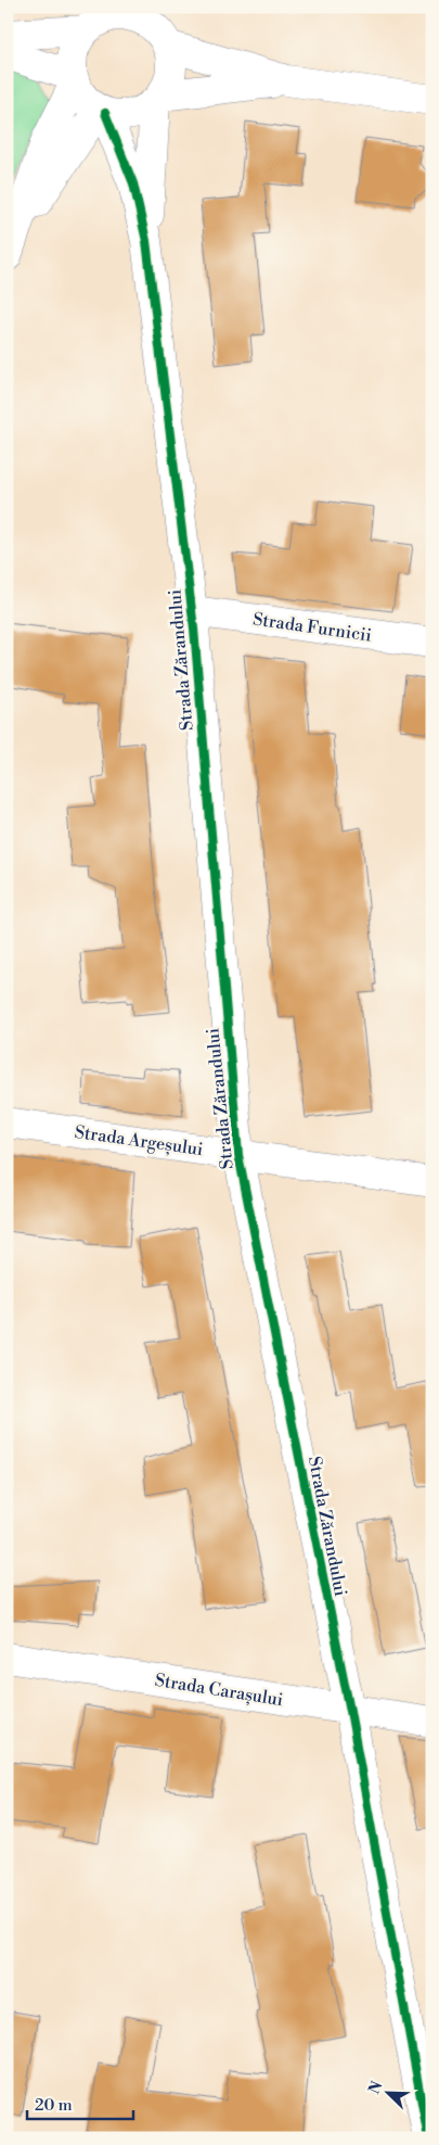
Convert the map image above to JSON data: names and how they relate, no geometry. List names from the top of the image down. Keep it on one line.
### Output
{"streets":{"street":["Strada Furnicii","Strada Zărandului","Strada Argeșului","Strada Carașului"]},"crossings":[["Strada Furnicii","Strada Zărandului"],["Strada Zărandului","Strada Argeșului"],["Strada Zărandului","Strada Carașului"]],"scale_bar":"20 m","north":"top left"}
